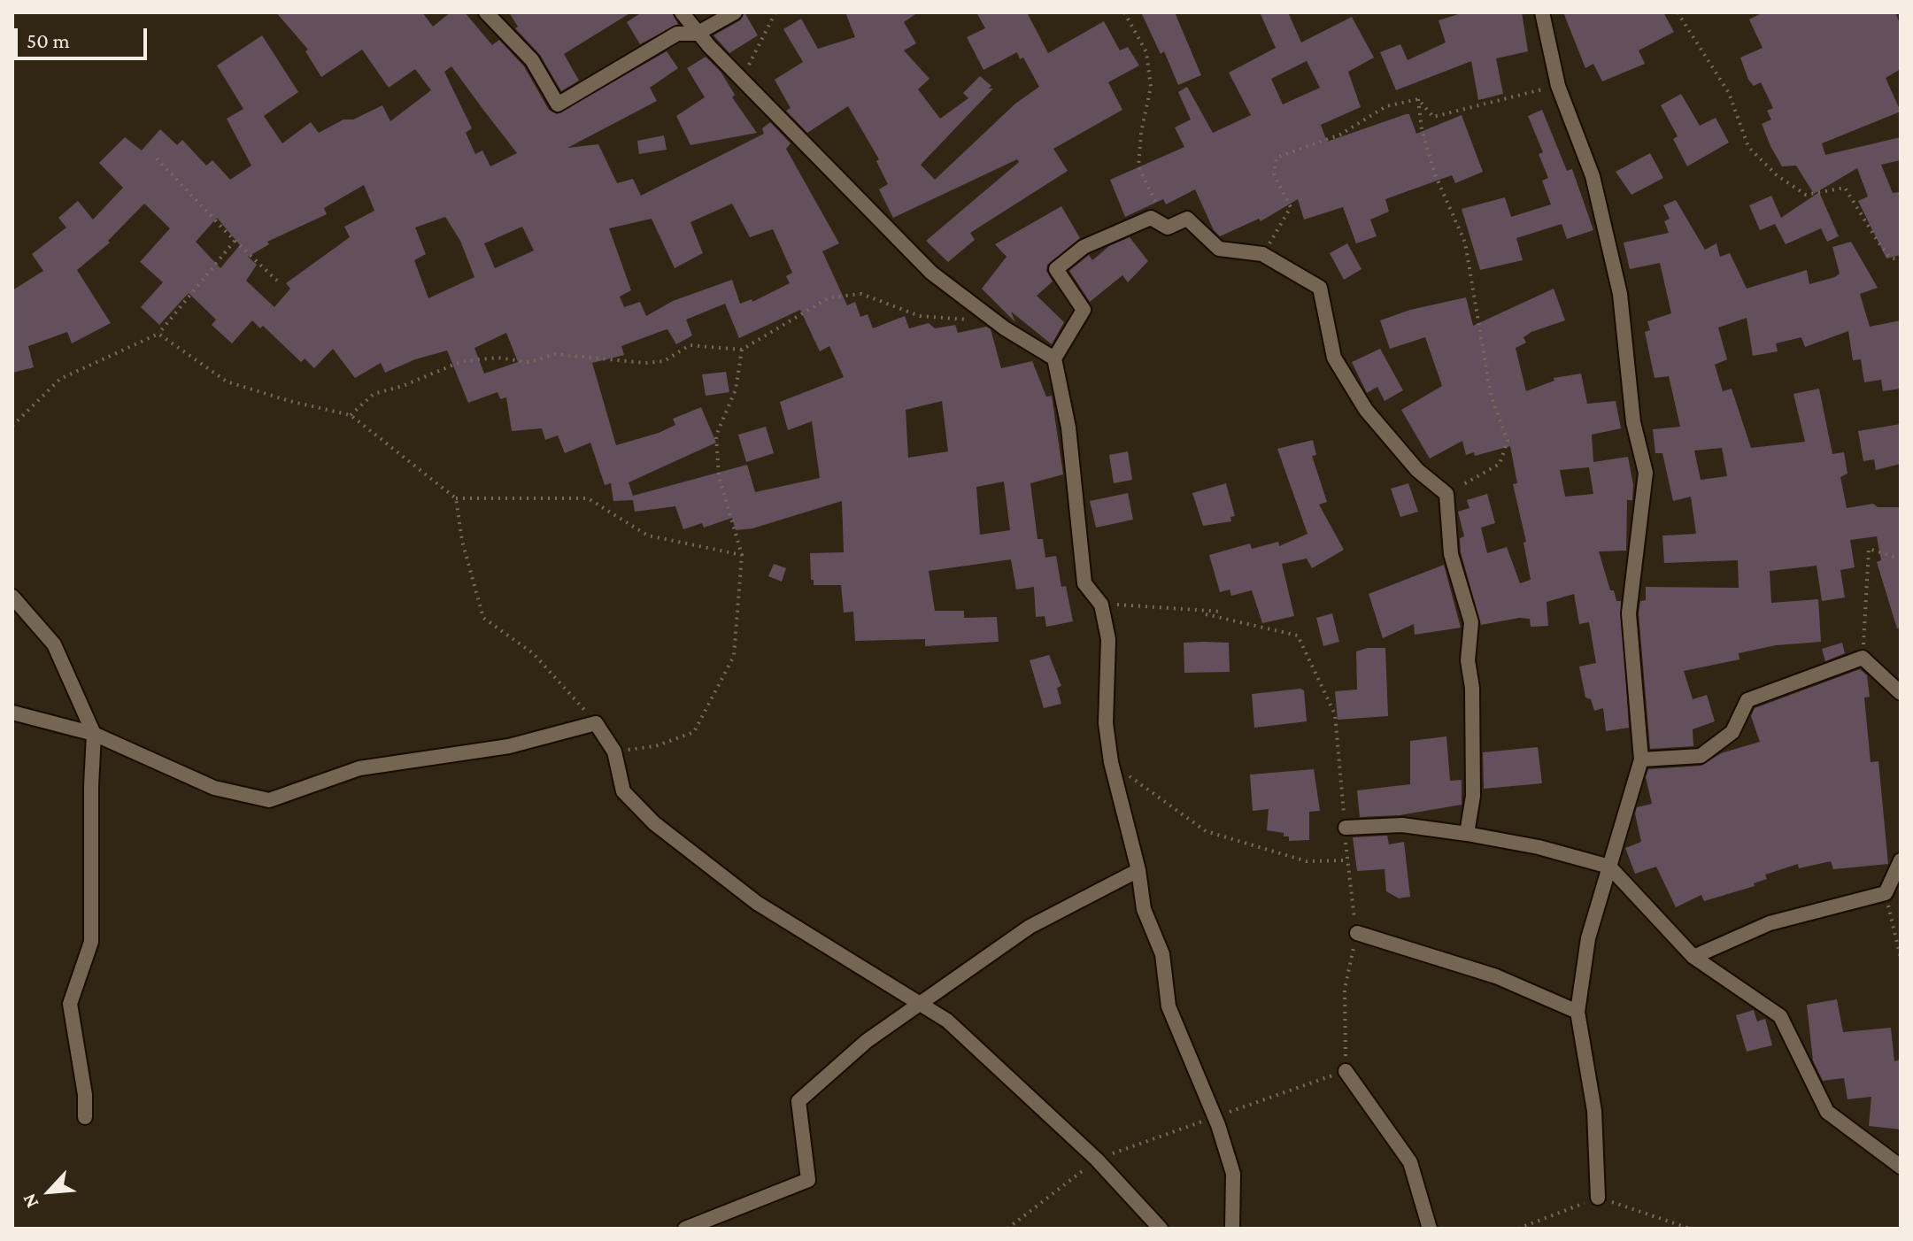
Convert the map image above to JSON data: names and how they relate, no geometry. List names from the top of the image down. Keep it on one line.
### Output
{"scale_bar":"50 m","north":"bottom left"}
